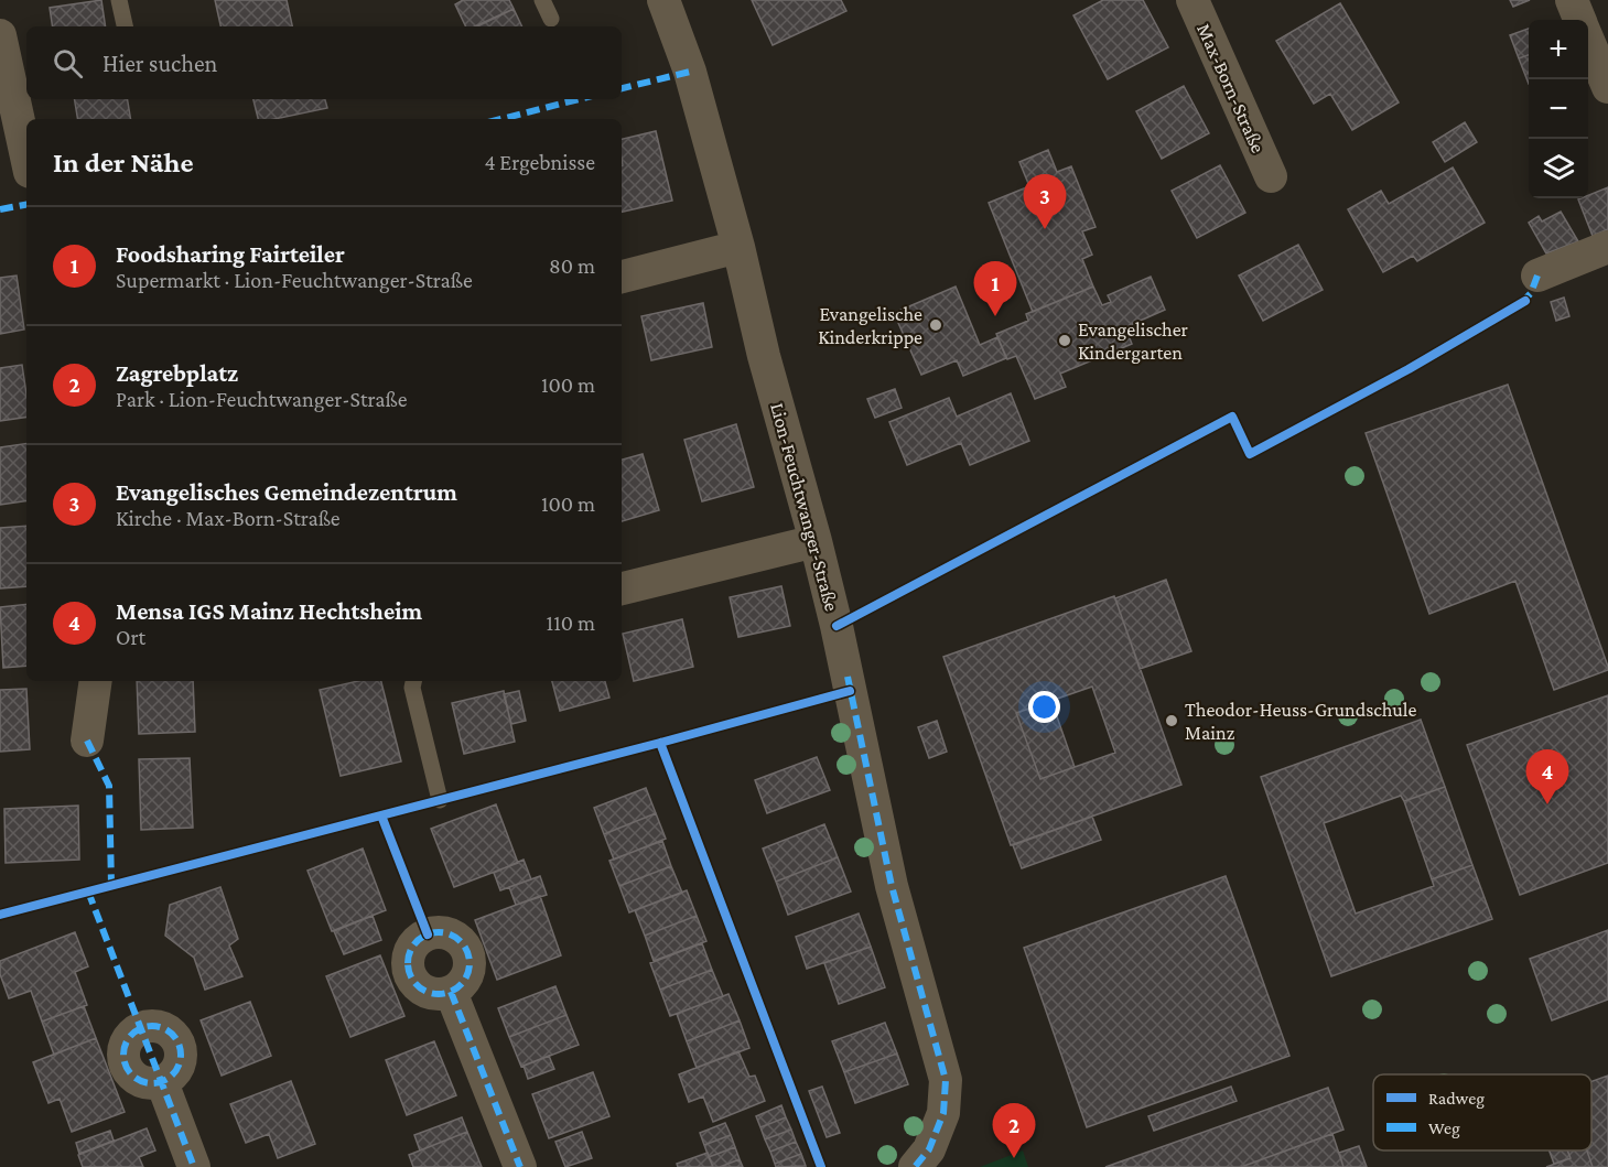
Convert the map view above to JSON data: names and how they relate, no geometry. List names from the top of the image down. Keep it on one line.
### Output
{"streets":{"street":["Max-Born-Straße","Lion-Feuchtwanger-Straße"]},"places":["Evangelische Kinderkrippe","Evangelischer Kindergarten","Theodor-Heuss-Grundschule Mainz"],"legend":["Radweg","Weg"],"page":{"map_buttons":["+","−"],"search":"Hier suchen","heading":["In der Nähe","4 Ergebnisse"],"pins":["3","1","4","2"],"list":[{"mark":"1","name":"Foodsharing Fairteiler","note":"Supermarkt · Lion-Feuchtwanger-Straße","value":"80 m"},{"mark":"2","name":"Zagrebplatz","note":"Park · Lion-Feuchtwanger-Straße","value":"100 m"},{"mark":"3","name":"Evangelisches Gemeindezentrum","note":"Kirche · Max-Born-Straße","value":"100 m"},{"mark":"4","name":"Mensa IGS Mainz Hechtsheim","note":"Ort","value":"110 m"}]}}
